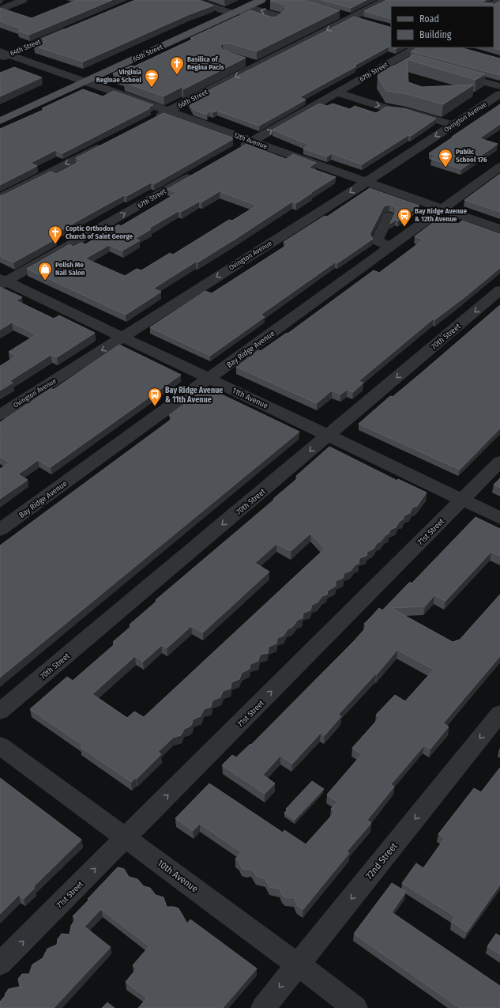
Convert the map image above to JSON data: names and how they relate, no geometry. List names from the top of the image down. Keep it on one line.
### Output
{"streets":{"main road":["65th Street"],"street":["64th Street","67th Street","66th Street","Ovington Avenue","12th Avenue","70th Street","Bay Ridge Avenue","11th Avenue","71st Street","72nd Street","10th Avenue"]},"crossings":[["64th Street","12th Avenue"],["65th Street","12th Avenue"],["67th Street","12th Avenue"],["67th Street","11th Avenue"],["66th Street","12th Avenue"],["Ovington Avenue","12th Avenue"],["Ovington Avenue","11th Avenue"],["12th Avenue","Bay Ridge Avenue"],["70th Street","11th Avenue"],["Bay Ridge Avenue","11th Avenue"],["11th Avenue","71st Street"],["71st Street","10th Avenue"],["72nd Street","10th Avenue"]],"one_way":["66th Street","Ovington Avenue","70th Street","71st Street","72nd Street"],"places":{"church":["Basilica of Regina Pacis","Coptic Orthodox Church of Saint George"],"school or university":["Virginia Reginae School","Public School 176"],"bus stop":["Bay Ridge Avenue & 12th Avenue","Bay Ridge Avenue & 11th Avenue"],"shop":["Polish Me Nail Salon"]},"legend":["Road","Building"]}
